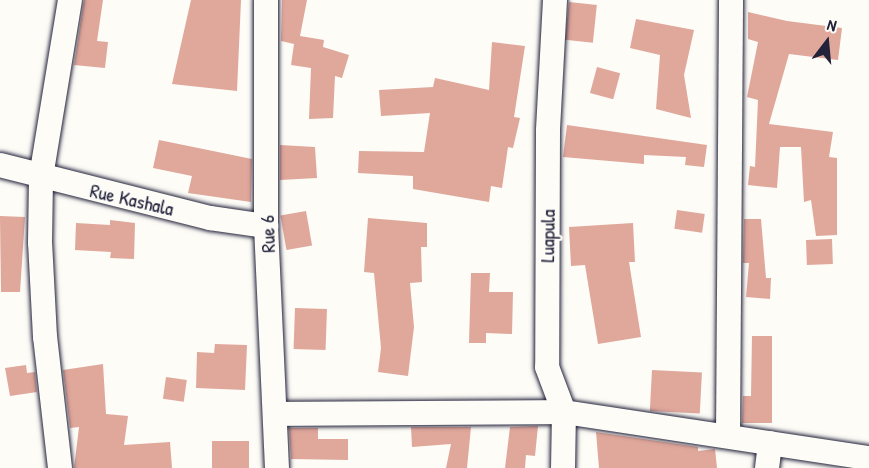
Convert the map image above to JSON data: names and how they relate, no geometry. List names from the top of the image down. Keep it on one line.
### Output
{"streets":{"street":["Rue Kashala","Rue 6","Luapula"]},"crossings":[["Rue Kashala","Rue 6"]],"north":"top"}
